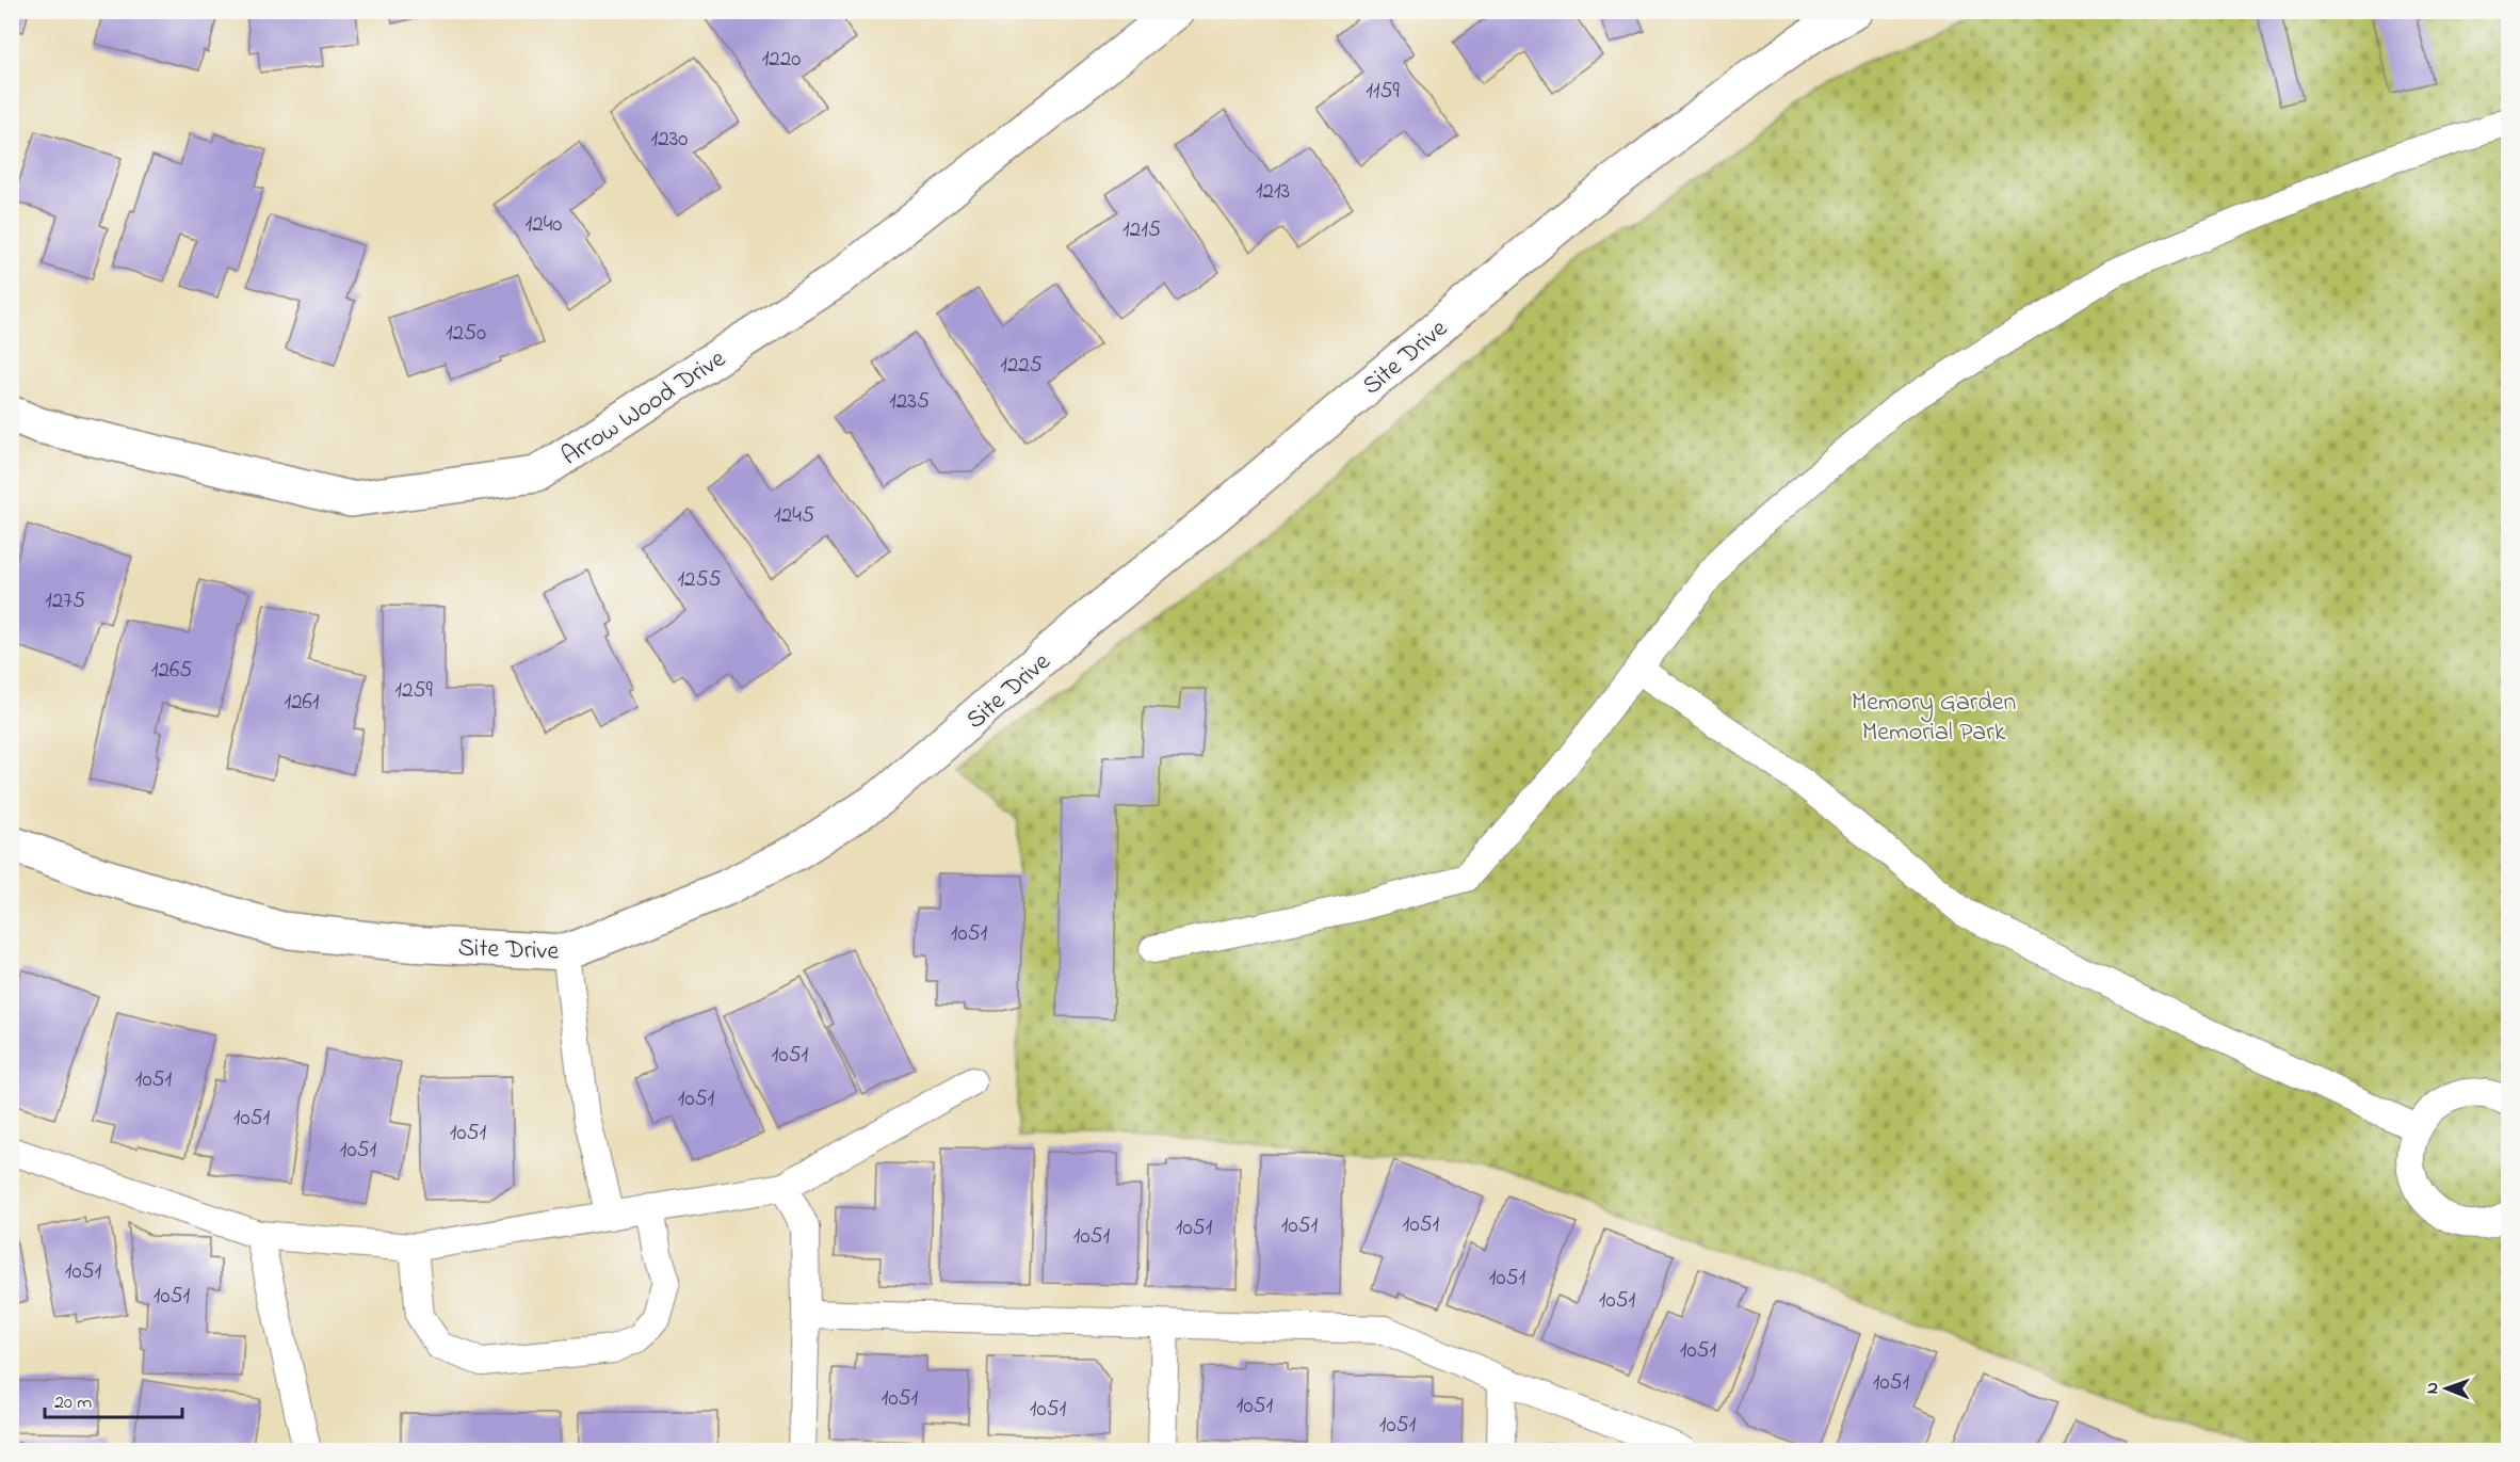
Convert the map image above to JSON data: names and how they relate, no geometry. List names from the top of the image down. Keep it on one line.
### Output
{"streets":{"street":["Site Drive","Arrow Wood Drive"]},"parks":["Memory Garden Memorial Park"],"house_numbers":["1220","1159","1230","1213","1240","1215","1250","1225","1235","1245","1255","1275","1265","1259","1261","1051","1051","1051","1051","1051","1051","1051","1051","1051","1051","1051","1051","1051","1051","1051","1051","1051","1051","1051","1051","1051"],"scale_bar":"20 m","north":"left"}
